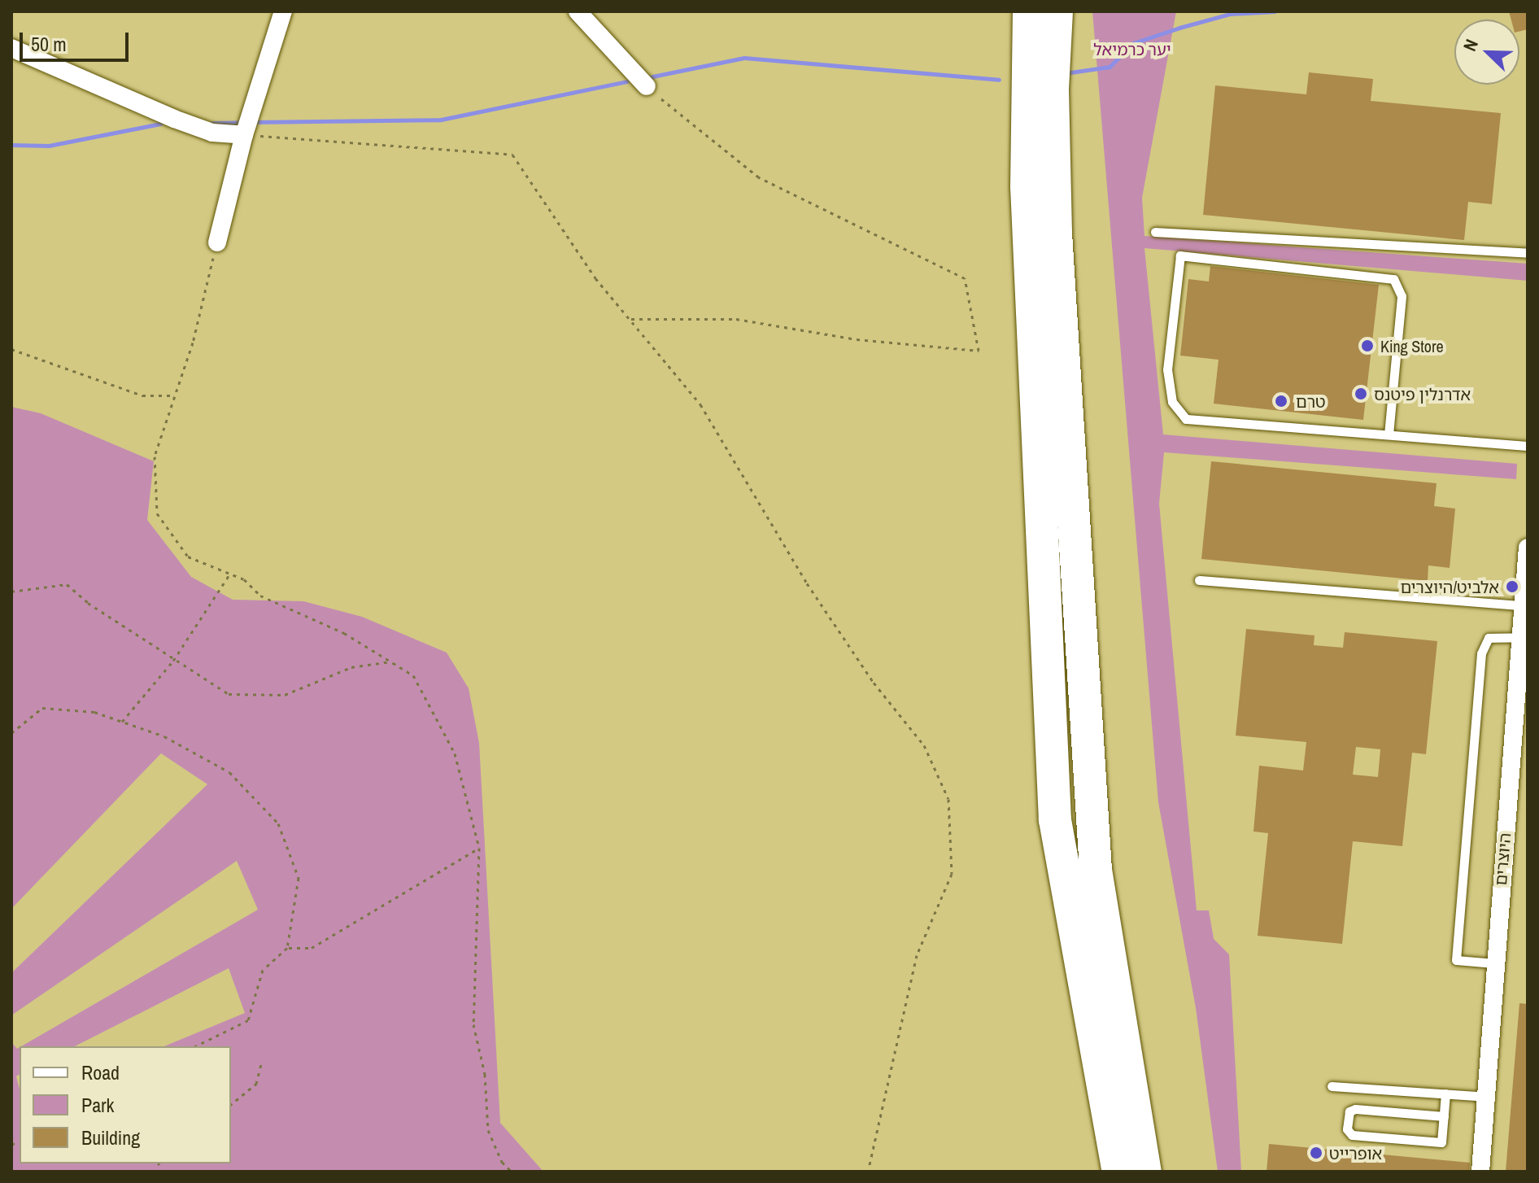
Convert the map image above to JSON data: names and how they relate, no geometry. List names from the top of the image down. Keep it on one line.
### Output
{"streets":{"street":["היוצרים"]},"parks":["יער כרמיאל"],"places":["King Store","אדרנלין פיטנס","טרם","אלביט/היוצרים","אופרייט"],"legend":["Road","Park","Building"],"scale_bar":"50 m","north":"top left"}
